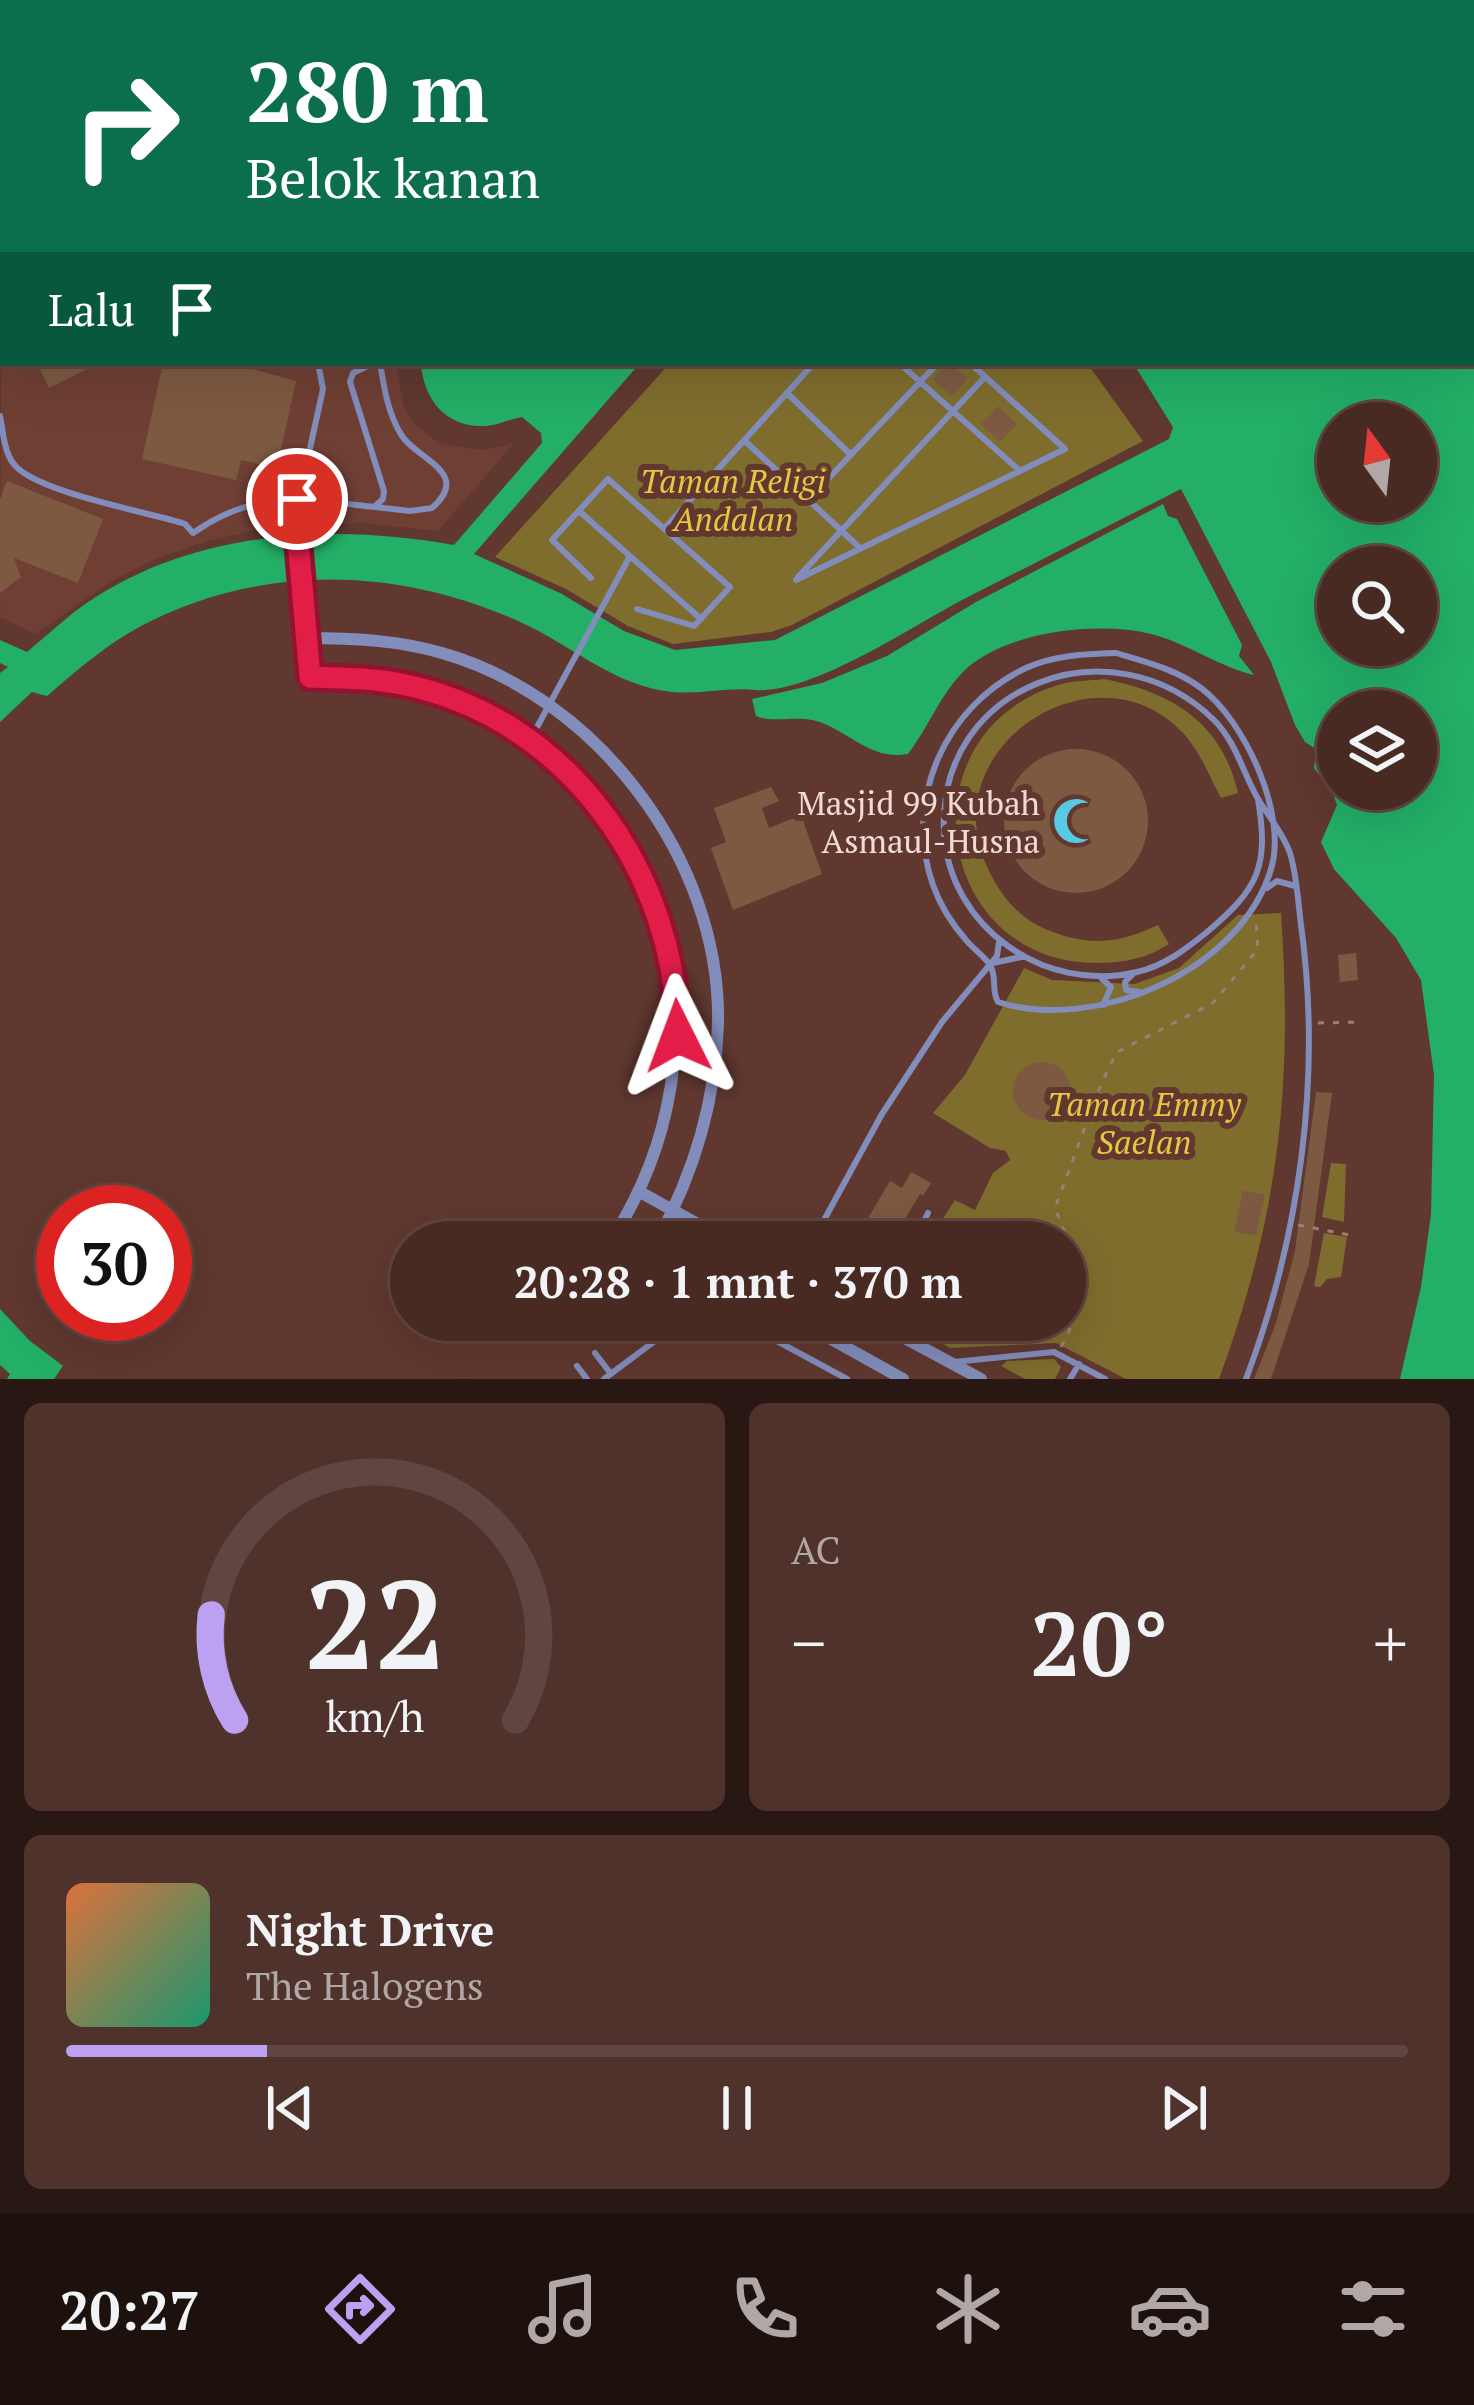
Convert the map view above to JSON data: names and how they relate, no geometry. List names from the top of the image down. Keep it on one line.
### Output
{"parks":["Taman Religi Andalan","Taman Emmy Saelan"],"places":{"mosque":["Masjid 99 Kubah Asmaul-Husna"]},"north":"top","page":{"turn":["280 m","Belok kanan"],"then":"Lalu","limit":"30","trip":"20:28 · 1 mnt · 370 m","tile":"AC","heat":["−","20°","+"],"song":["Night Drive","The Halogens"],"tabs":"20:27","gauge":["22","km/h"]}}
